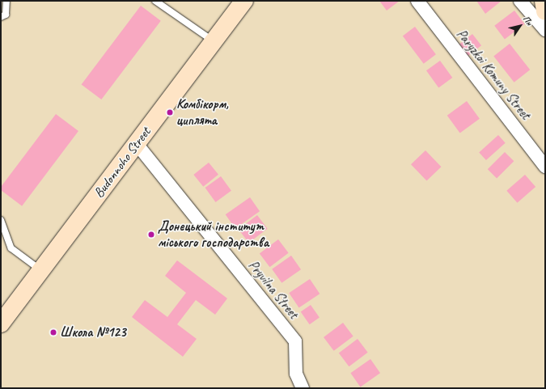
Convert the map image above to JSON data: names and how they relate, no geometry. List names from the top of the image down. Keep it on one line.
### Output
{"streets":{"main road":["Budonnoho Street"],"street":["Paryzkoi Komuny Street","Pryvilna Street"]},"crossings":[["Budonnoho Street","Pryvilna Street"]],"places":["Комбікорм, циплята","Донецький інститут міського господарства","Школа №123"],"north":"top right"}
